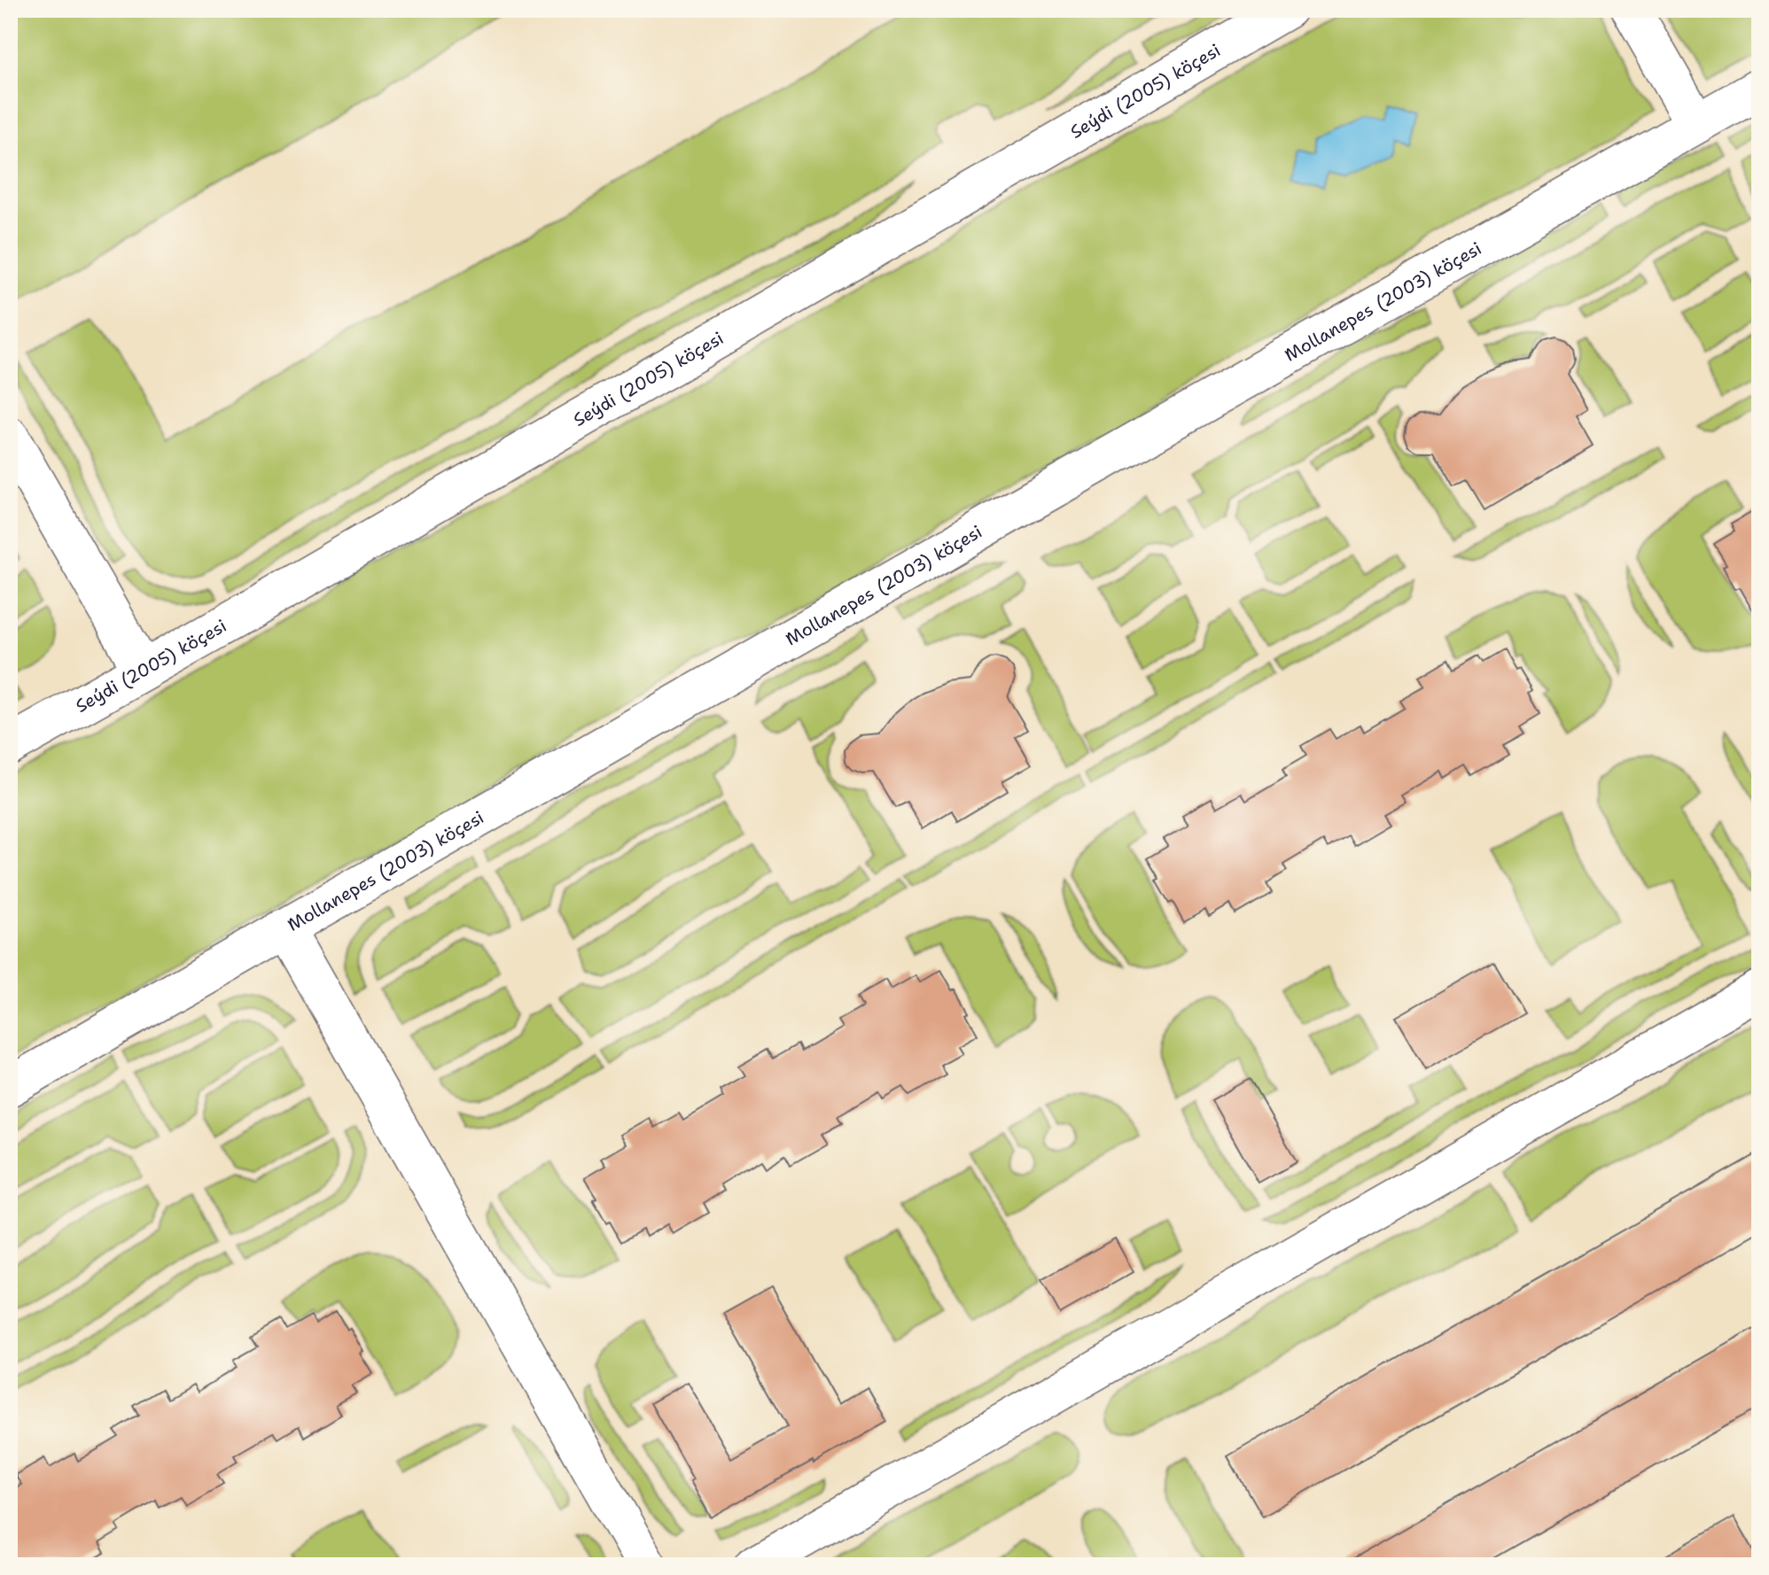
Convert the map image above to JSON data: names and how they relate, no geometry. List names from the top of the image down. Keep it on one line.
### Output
{"streets":{"street":["Seýdi (2005) köçesi","Mollanepes (2003) köçesi"]}}
